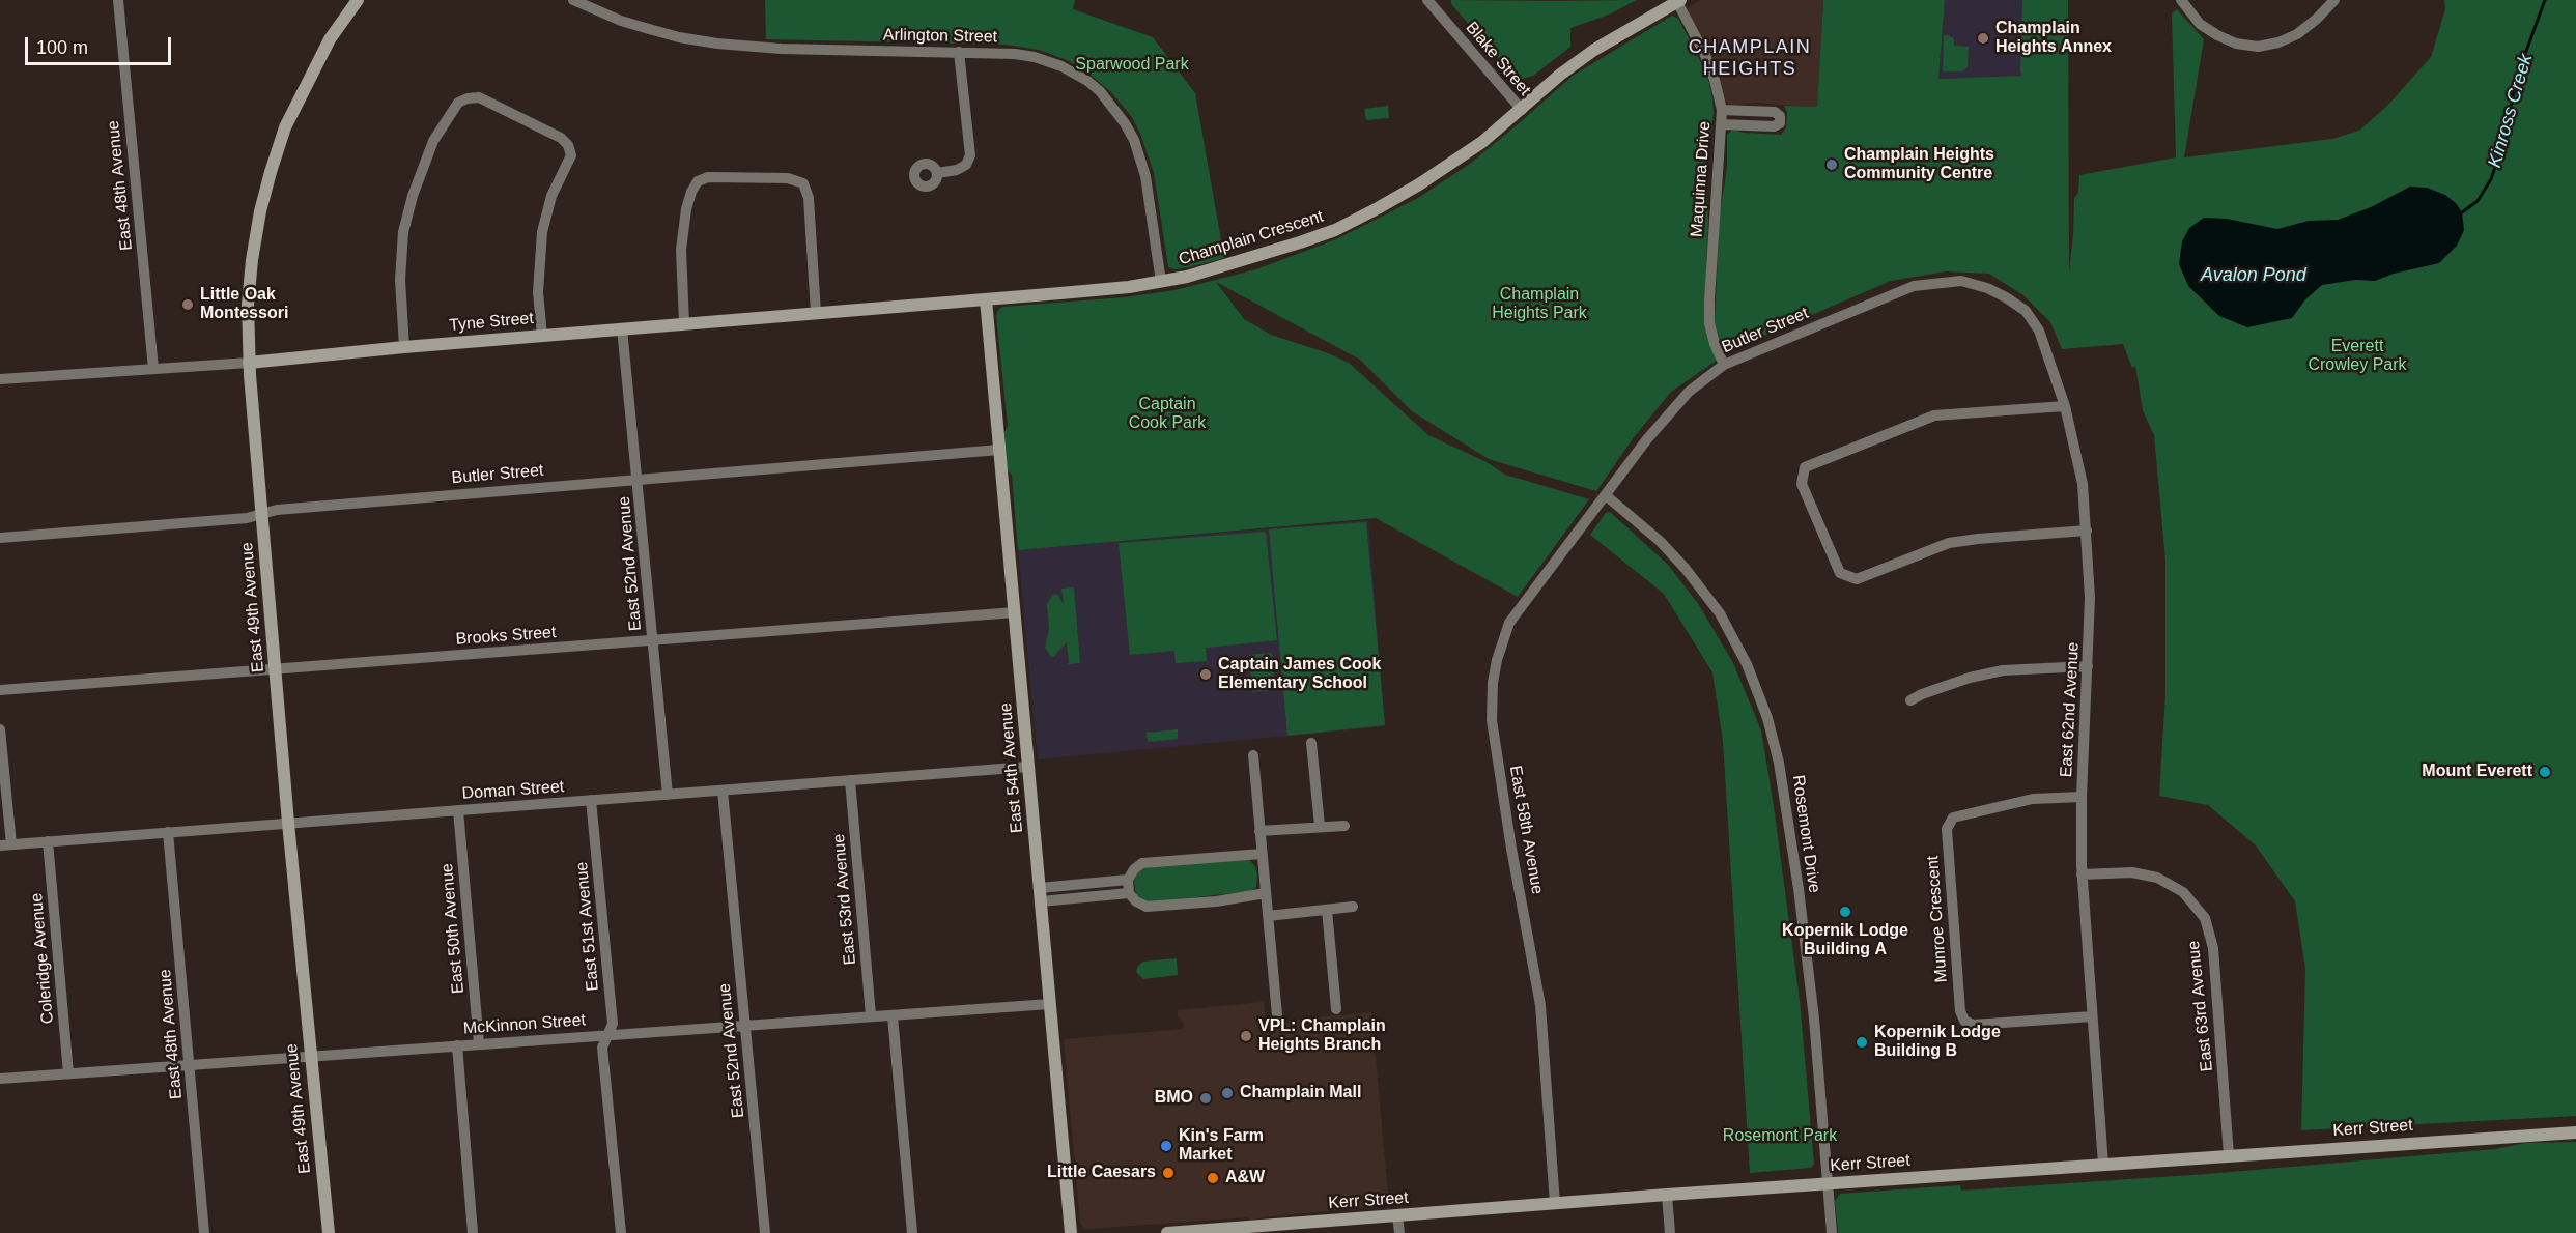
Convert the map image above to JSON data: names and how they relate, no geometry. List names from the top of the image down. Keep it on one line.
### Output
{"streets":{"street":["Arlington Street","Blake Street","Maquinna Drive","East 48th Avenue","Champlain Crescent","Tyne Street","Butler Street","East 52nd Avenue","East 49th Avenue","Brooks Street","East 62nd Avenue","East 54th Avenue","Doman Street","East 58th Avenue","Rosemont Drive","East 53rd Avenue","Munroe Crescent","East 51st Avenue","East 50th Avenue","Coleridge Avenue","East 63rd Avenue","McKinnon Street","Kerr Street"]},"crossings":[["Arlington Street","Champlain Crescent"],["Blake Street","Champlain Crescent"],["Maquinna Drive","Champlain Crescent"],["Maquinna Drive","Butler Street"],["East 48th Avenue","Tyne Street"],["East 48th Avenue","Doman Street"],["East 48th Avenue","McKinnon Street"],["Champlain Crescent","Tyne Street"],["Champlain Crescent","East 54th Avenue"],["Tyne Street","East 52nd Avenue"],["Tyne Street","East 49th Avenue"],["Tyne Street","East 54th Avenue"],["Butler Street","East 52nd Avenue"],["Butler Street","East 49th Avenue"],["Butler Street","East 62nd Avenue"],["Butler Street","East 54th Avenue"],["Butler Street","East 58th Avenue"],["Butler Street","Rosemont Drive"],["East 52nd Avenue","Brooks Street"],["East 52nd Avenue","Doman Street"],["East 52nd Avenue","McKinnon Street"],["East 49th Avenue","Brooks Street"],["East 49th Avenue","Doman Street"],["East 49th Avenue","McKinnon Street"],["Brooks Street","East 54th Avenue"],["East 62nd Avenue","Munroe Crescent"],["East 62nd Avenue","East 63rd Avenue"],["East 62nd Avenue","Kerr Street"],["East 54th Avenue","Doman Street"],["East 54th Avenue","McKinnon Street"],["Doman Street","East 53rd Avenue"],["Doman Street","East 51st Avenue"],["Doman Street","East 50th Avenue"],["Doman Street","Coleridge Avenue"],["East 58th Avenue","Rosemont Drive"],["East 58th Avenue","Kerr Street"],["Rosemont Drive","Kerr Street"],["East 53rd Avenue","McKinnon Street"],["East 51st Avenue","McKinnon Street"],["East 50th Avenue","McKinnon Street"],["Coleridge Avenue","McKinnon Street"],["East 63rd Avenue","Kerr Street"]],"districts":["CHAMPLAIN HEIGHTS"],"water":["Kinross Creek","Avalon Pond"],"parks":["Sparwood Park","Champlain Heights Park","Everett Crowley Park","Captain Cook Park","Rosemont Park"],"places":["Champlain Heights Annex","Champlain Heights Community Centre","Little Oak Montessori","Captain James Cook Elementary School","Mount Everett","Kopernik Lodge Building A","VPL: Champlain Heights Branch","Kopernik Lodge Building B","Champlain Mall","BMO","Kin's Farm Market","Little Caesars","A&W"],"scale_bar":"100 m"}
